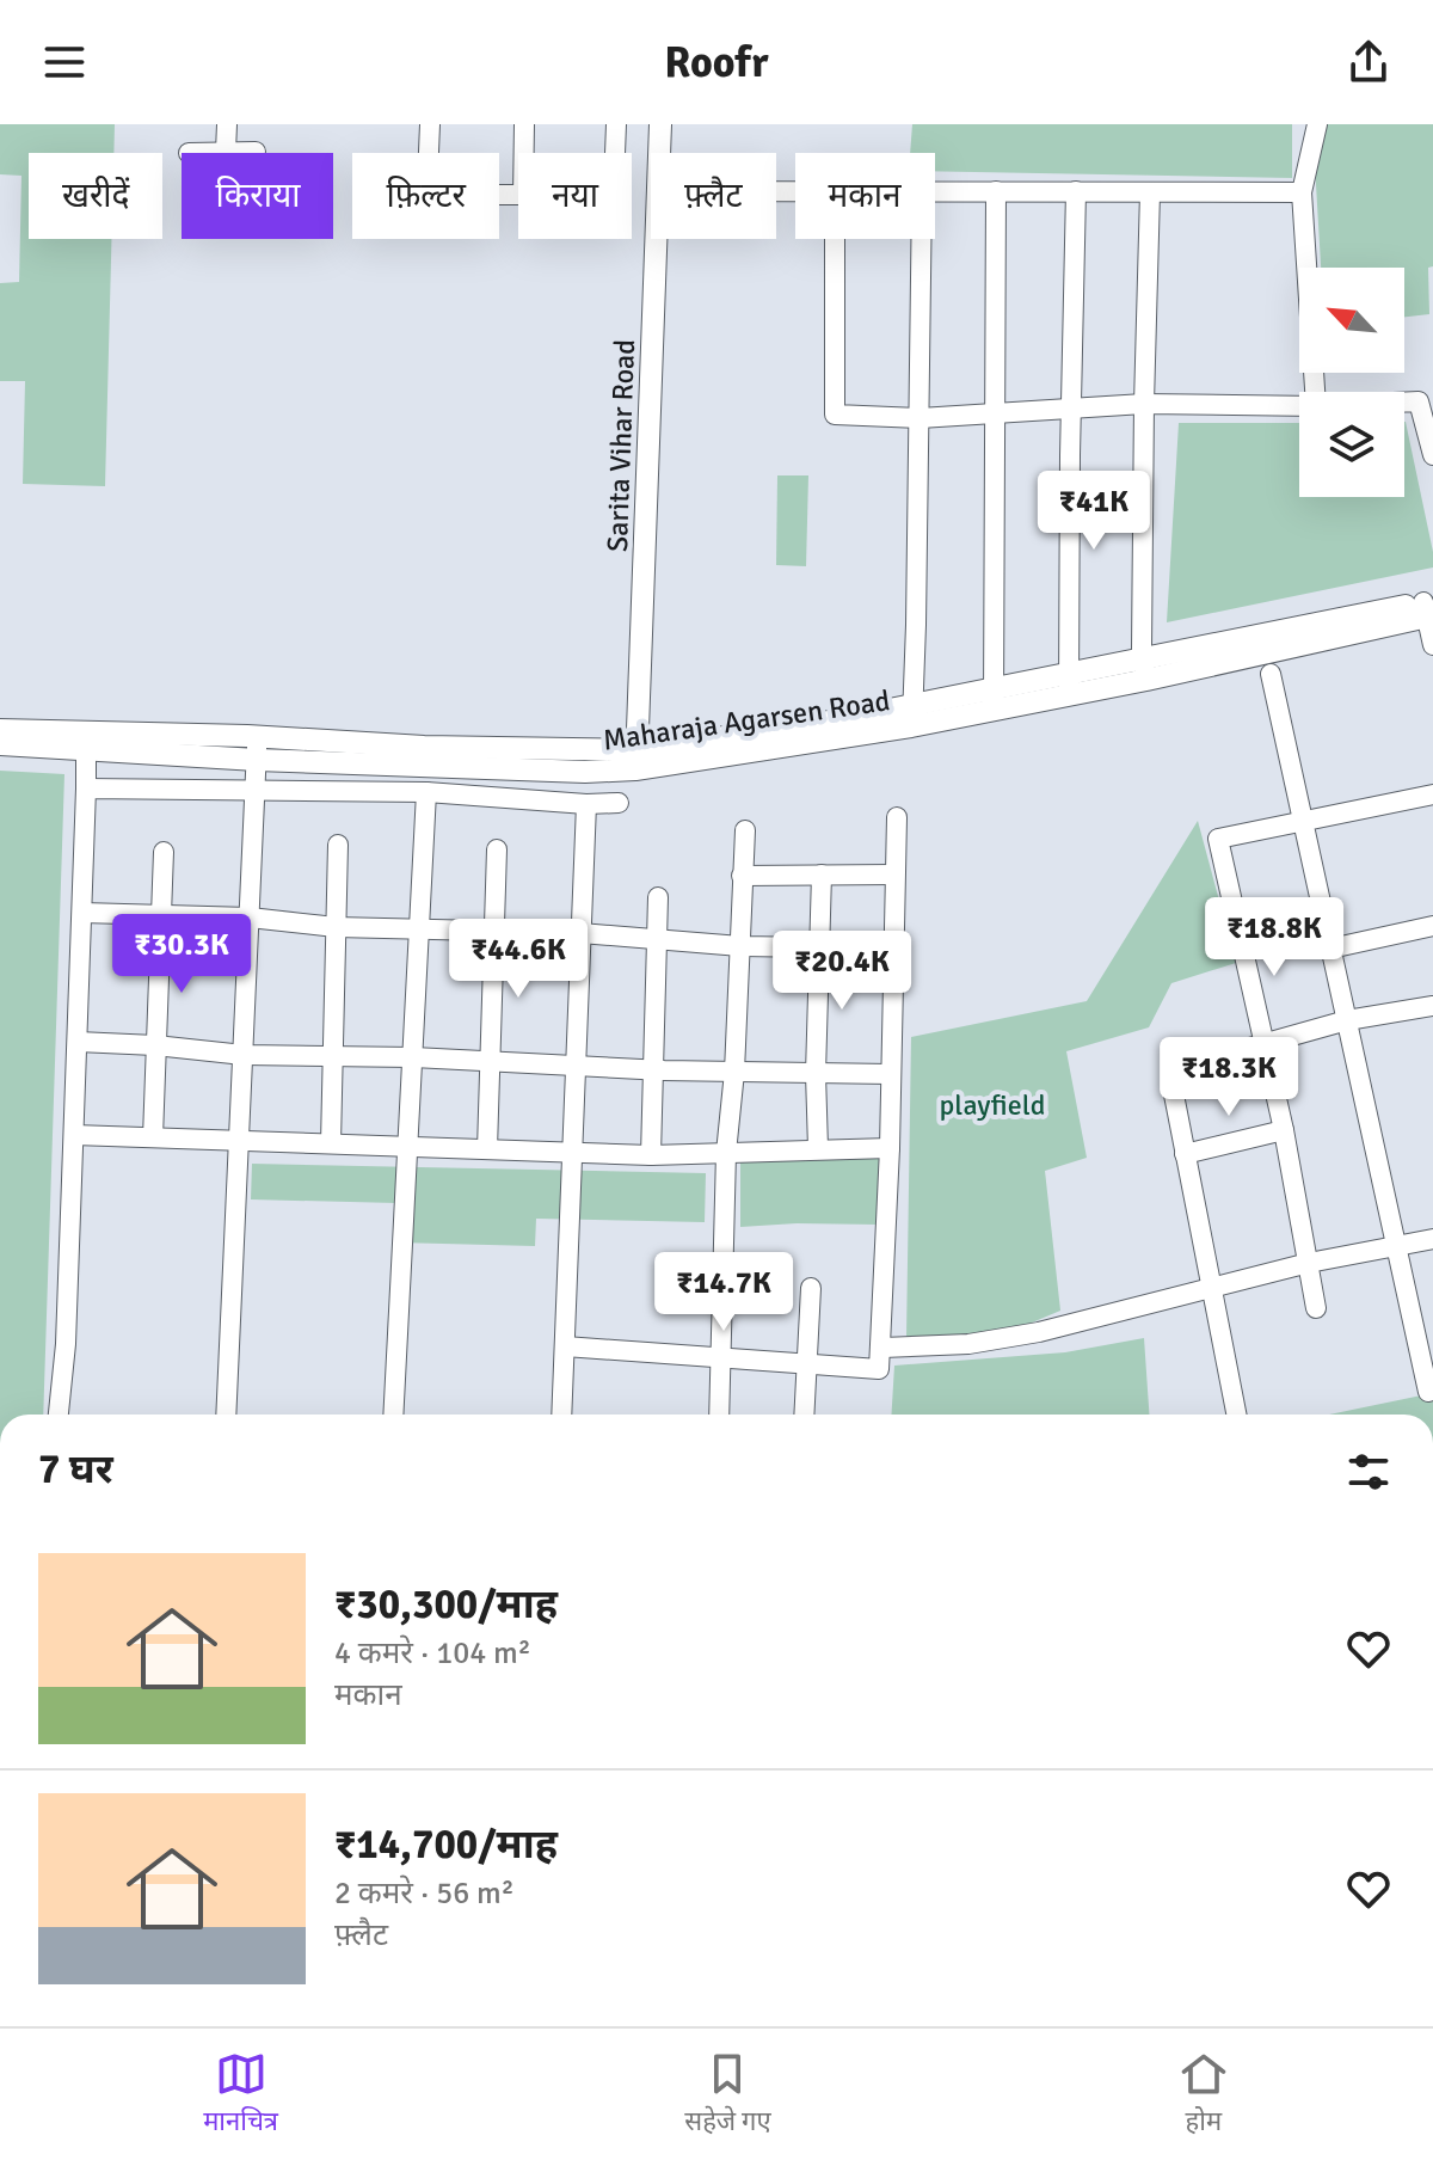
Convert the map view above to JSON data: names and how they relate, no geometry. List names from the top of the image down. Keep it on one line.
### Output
{"streets":{"street":["Sarita Vihar Road","Maharaja Agarsen Road"]},"crossings":[["Sarita Vihar Road","Maharaja Agarsen Road"]],"parks":["playfield"],"north":"top left","page":{"header":"Roofr","chip":["खरीदें","किराया","फ़िल्टर","नया","फ़्लैट","मकान"],"price":["₹41K","₹18.8K","₹30.3K","₹44.6K","₹20.4K","₹18.3K","₹14.7K"],"heading":"7 घर","list":[{"name":"₹30,300/माह","note":"4 कमरे · 104 m² · मकान"},{"name":"₹14,700/माह","note":"2 कमरे · 56 m² · फ़्लैट"}],"tabs":["मानचित्र","सहेजे गए","होम"]}}
